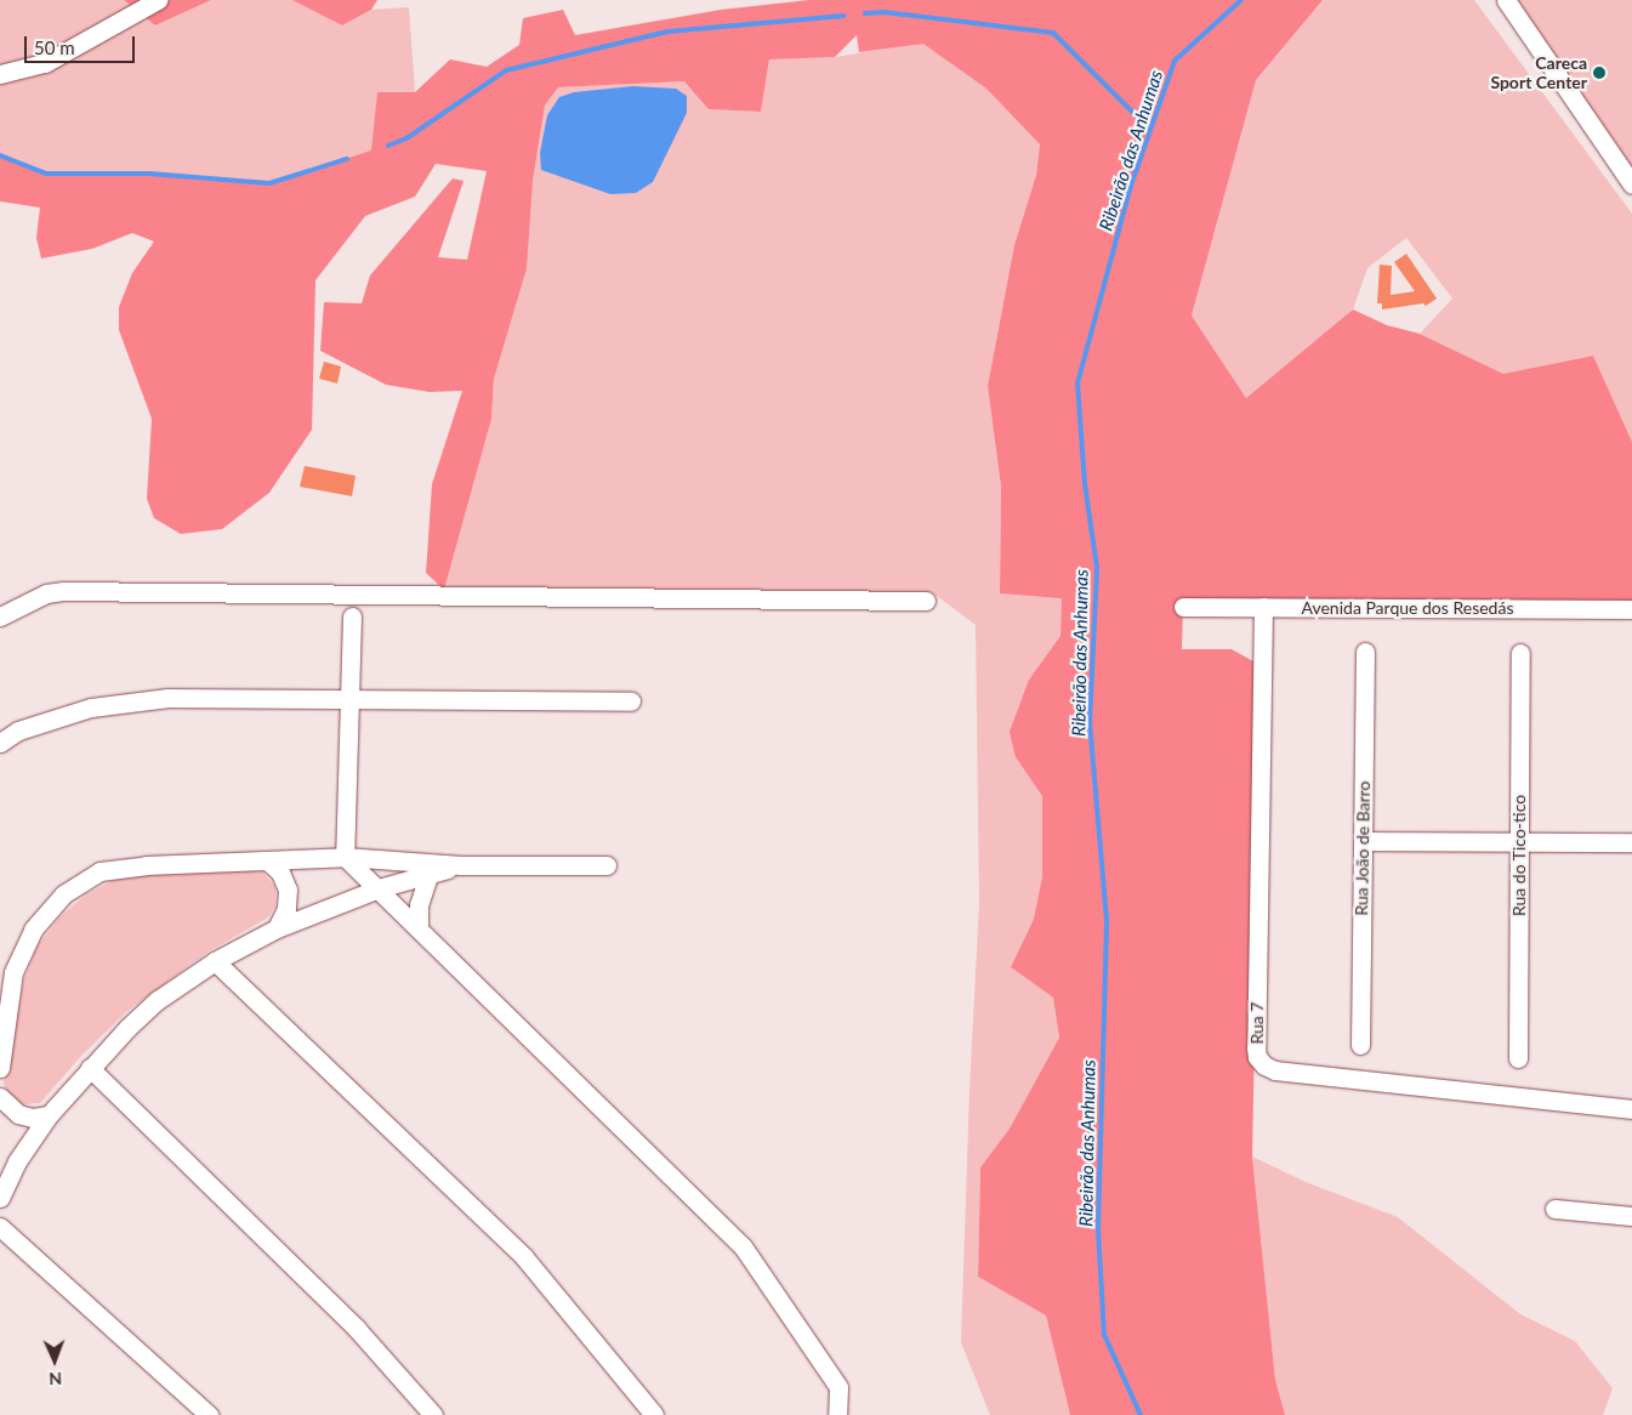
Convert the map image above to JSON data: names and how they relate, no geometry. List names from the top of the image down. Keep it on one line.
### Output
{"streets":{"street":["Avenida Parque dos Resedás","Rua João de Barro","Rua do Tico-tico","Rua 7"]},"crossings":[["Avenida Parque dos Resedás","Rua 7"]],"water":["Ribeirão das Anhumas"],"places":["Careca Sport Center"],"scale_bar":"50 m","north":"bottom"}
